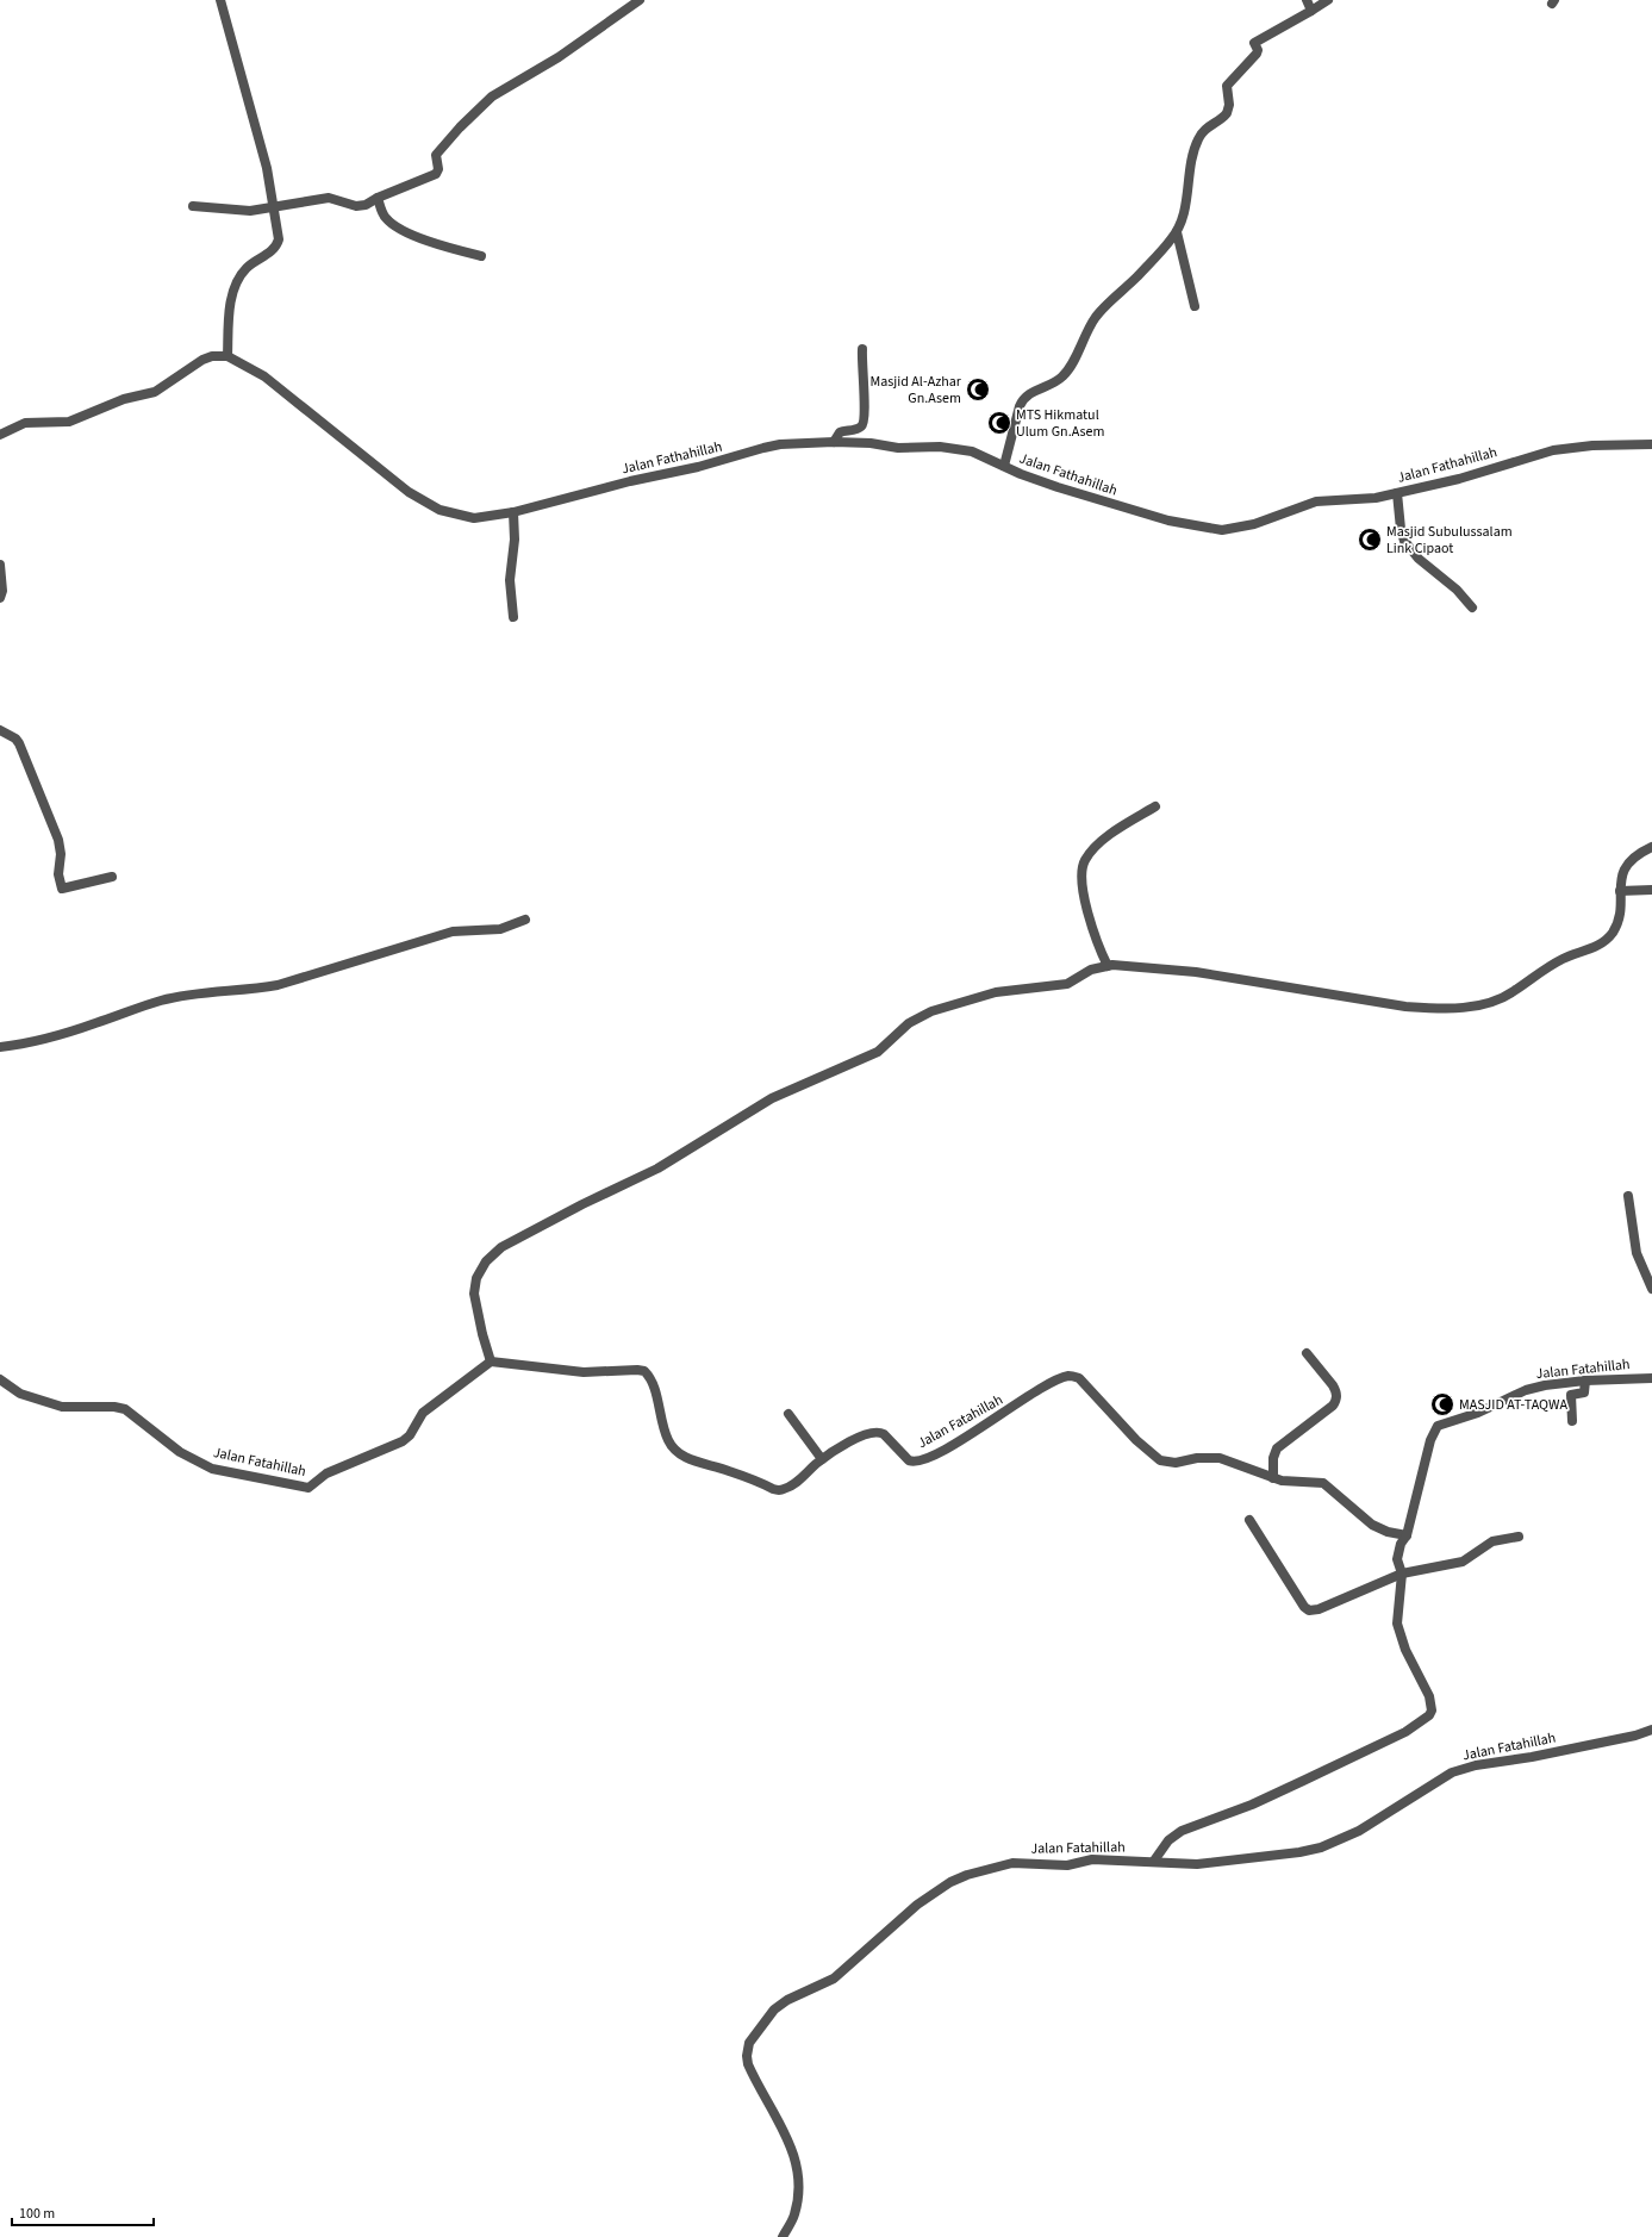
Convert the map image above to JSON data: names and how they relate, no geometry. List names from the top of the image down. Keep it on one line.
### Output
{"streets":{"street":["Jalan Fathahillah","Jalan Fatahillah"]},"places":{"mosque":["Masjid Al-Azhar Gn.Asem","MTS Hikmatul Ulum Gn.Asem","Masjid Subulussalam Link Cipaot","MASJID AT-TAQWA"]},"scale_bar":"100 m"}
